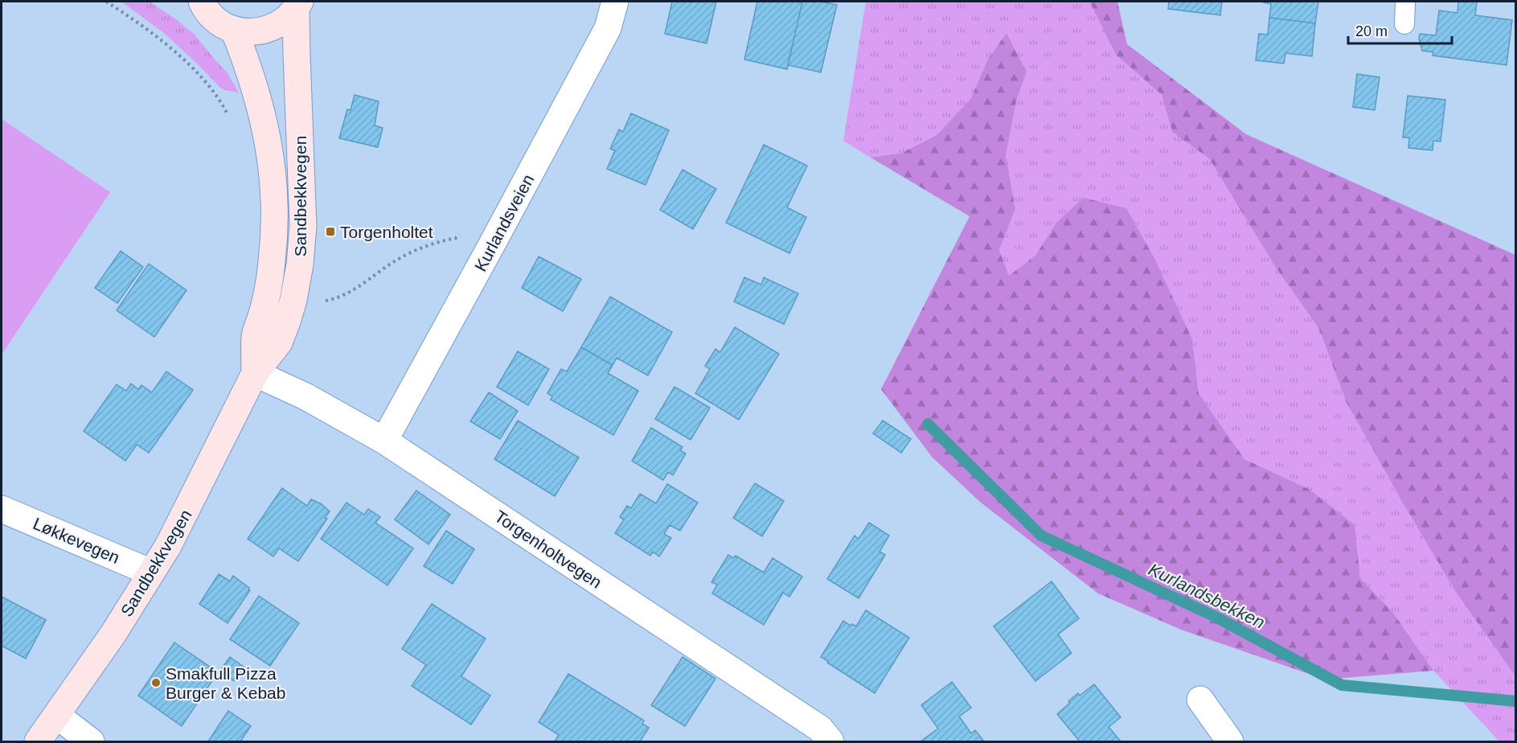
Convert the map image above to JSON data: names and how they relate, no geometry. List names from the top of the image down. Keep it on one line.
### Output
{"streets":{"main road":["Sandbekkvegen"],"street":["Kurlandsveien","Løkkevegen","Torgenholtvegen"]},"crossings":[["Sandbekkvegen","Løkkevegen"],["Sandbekkvegen","Torgenholtvegen"],["Kurlandsveien","Torgenholtvegen"]],"water":["Kurlandsbekken"],"places":{"transit":["Torgenholtet"],"other":["Smakfull Pizza Burger & Kebab"]},"scale_bar":"20 m"}
